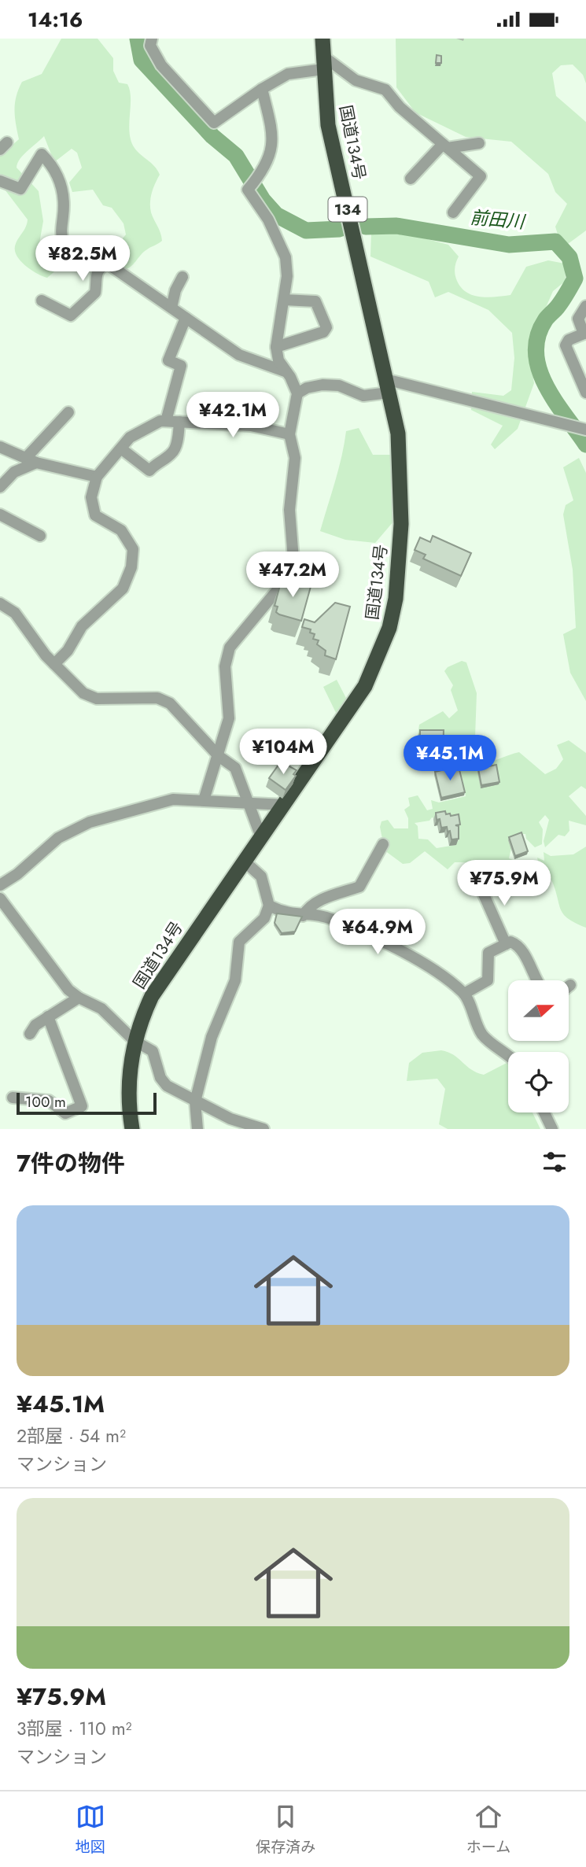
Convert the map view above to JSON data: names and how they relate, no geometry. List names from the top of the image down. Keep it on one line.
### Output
{"streets":{"highway":["国道134号","134"]},"water":["前田川"],"scale_bar":"100 m","north":"right","page":{"status":"14:16","price":["¥82.5M","¥42.1M","¥47.2M","¥104M","¥45.1M","¥75.9M","¥64.9M"],"scale":"100 m","heading":"7件の物件","list":[{"name":"¥45.1M","note":"2部屋 · 54 m² · マンション"},{"name":"¥75.9M","note":"3部屋 · 110 m² · マンション"}],"tabs":["地図","保存済み","ホーム"]}}
